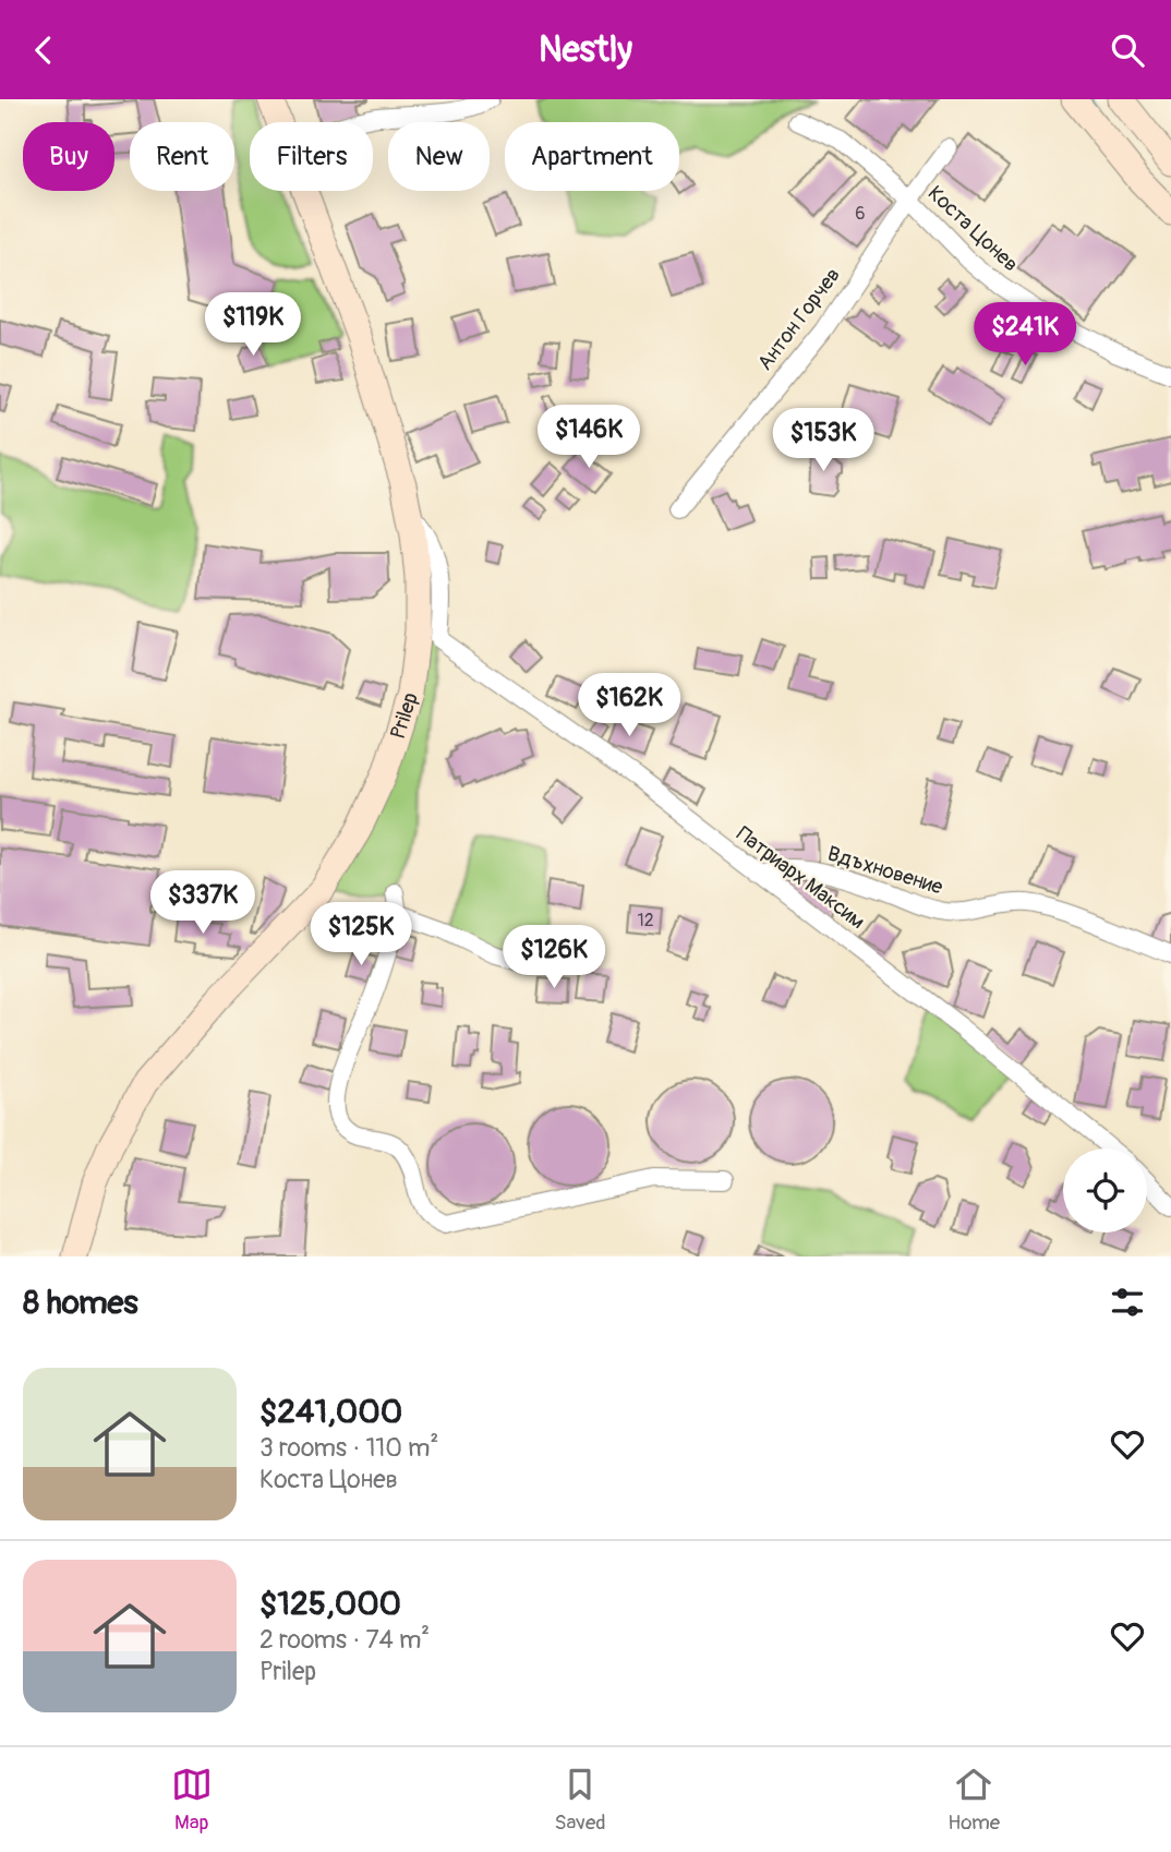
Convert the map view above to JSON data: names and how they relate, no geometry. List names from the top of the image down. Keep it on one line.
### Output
{"streets":{"street":["Коста Цонев","Антон Горчев","Prilep","Вдъхновение","Патриарх Максим"]},"crossings":[["Коста Цонев","Антон Горчев"],["Prilep","Патриарх Максим"],["Вдъхновение","Патриарх Максим"]],"house_numbers":["6","12"],"page":{"header":"Nestly","chip":["Buy","Rent","Filters","New","Apartment"],"price":["$119K","$241K","$146K","$153K","$162K","$337K","$125K","$126K"],"heading":"8 homes","list":[{"name":"$241,000","note":"3 rooms · 110 m² · Коста Цонев"},{"name":"$125,000","note":"2 rooms · 74 m² · Prilep"}],"tabs":["Map","Saved","Home"]}}
